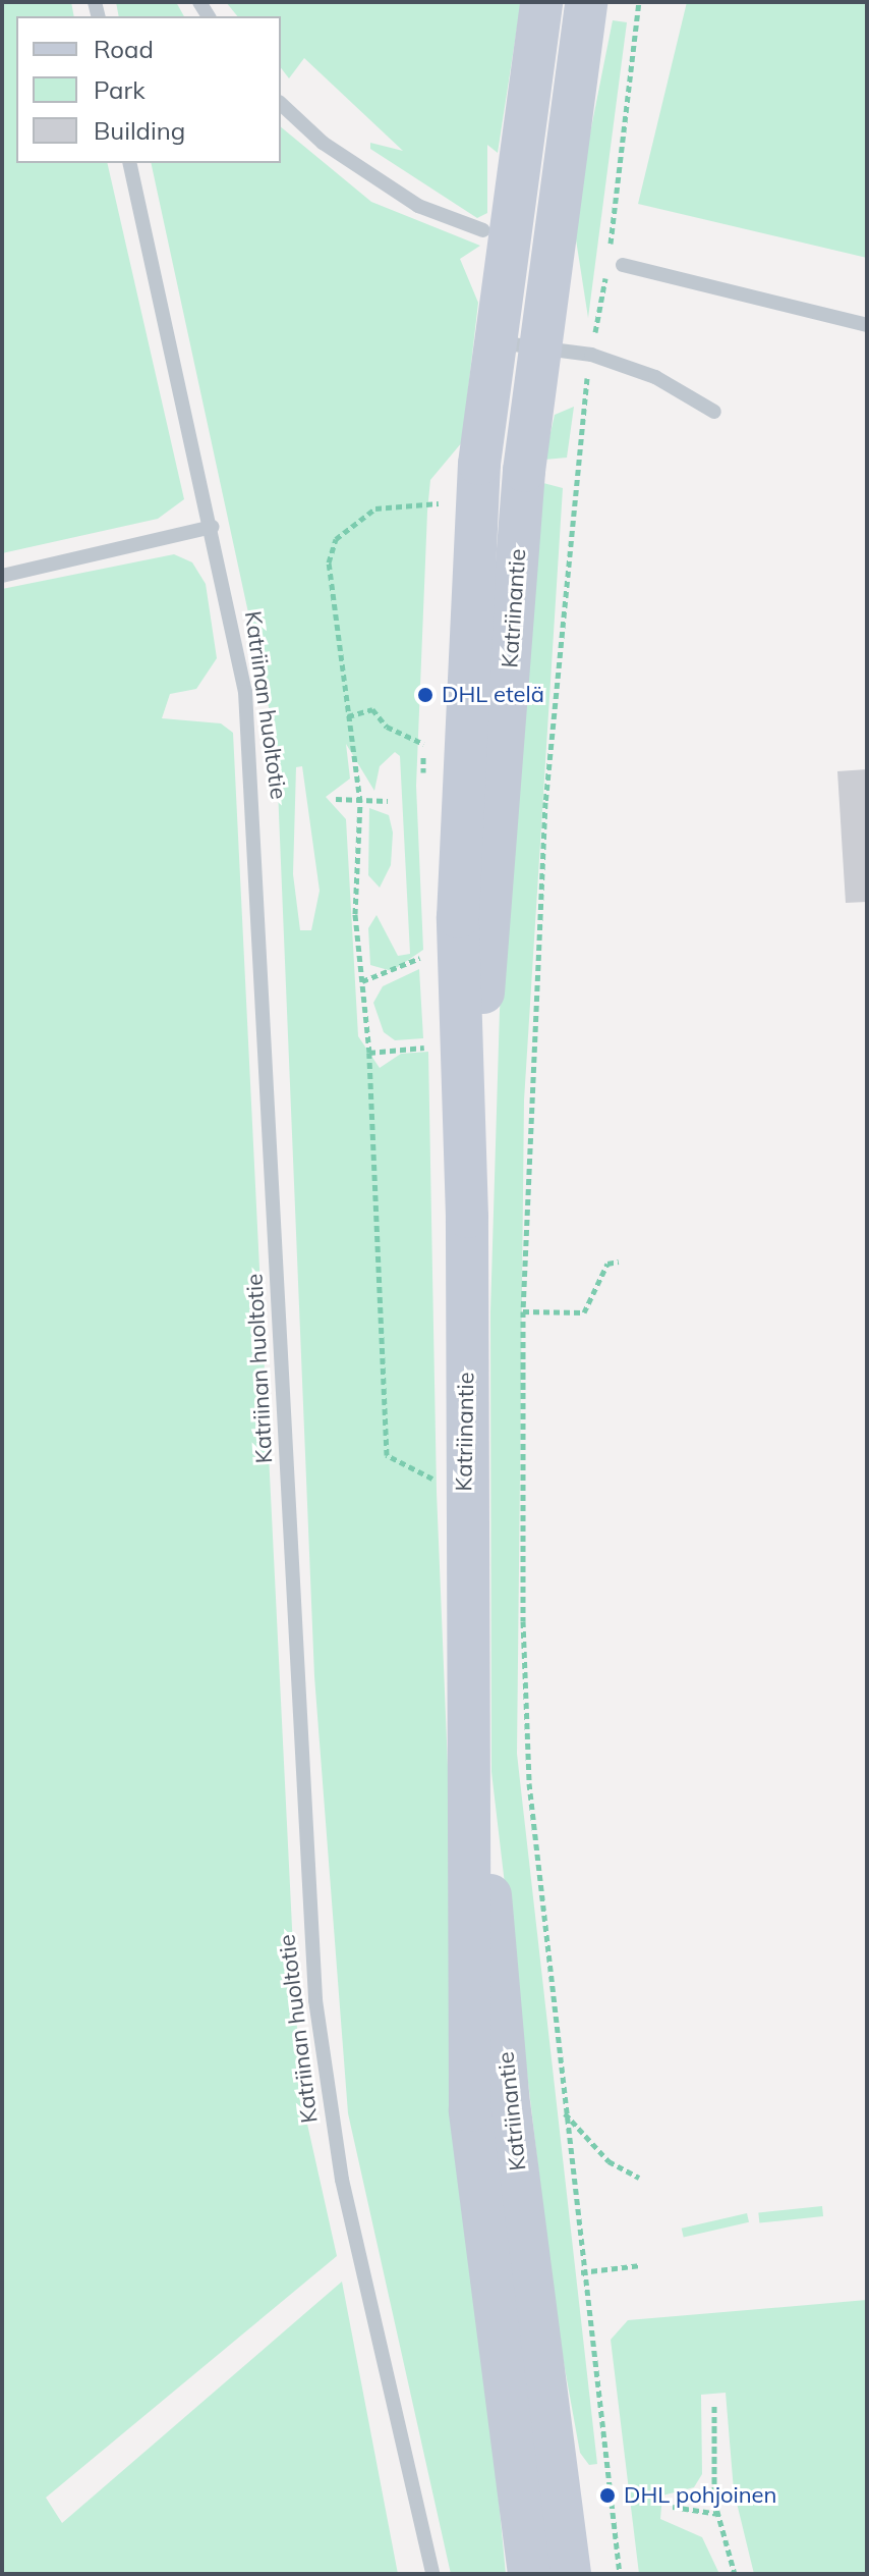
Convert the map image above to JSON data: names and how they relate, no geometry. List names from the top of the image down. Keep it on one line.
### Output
{"streets":{"main road":["Katriinantie"],"lane":["Katriinan huoltotie"]},"places":["DHL etelä","DHL pohjoinen"],"legend":["Road","Park","Building"]}
